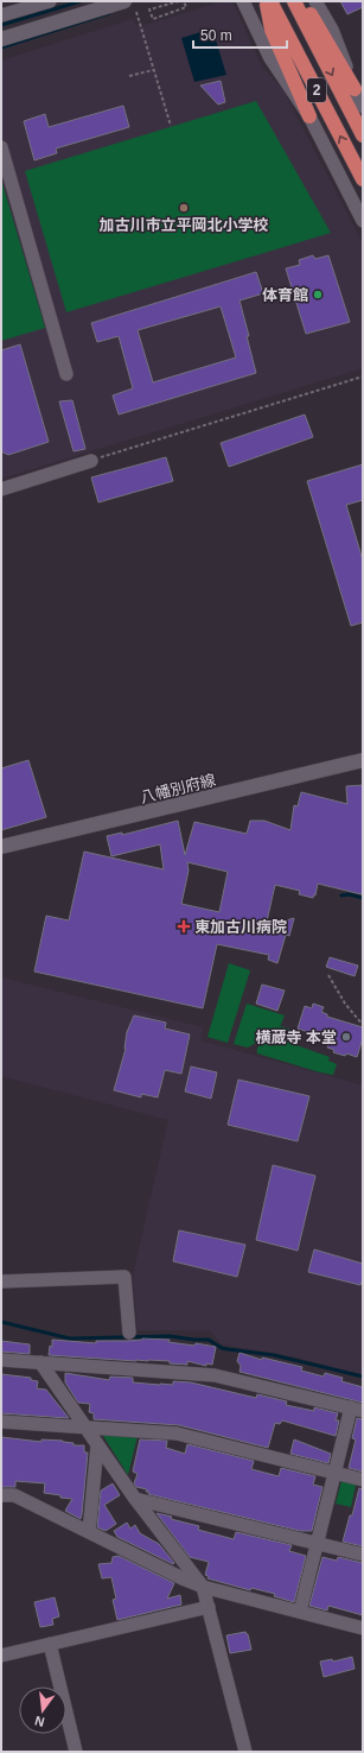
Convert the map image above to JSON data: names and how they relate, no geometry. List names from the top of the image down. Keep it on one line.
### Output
{"streets":{"highway":["2"],"main road":["八幡別府線"]},"places":{"other":["加古川市立平岡北小学校","体育館","横蔵寺 本堂"],"health":["東加古川病院"]},"scale_bar":"50 m","north":"bottom"}
